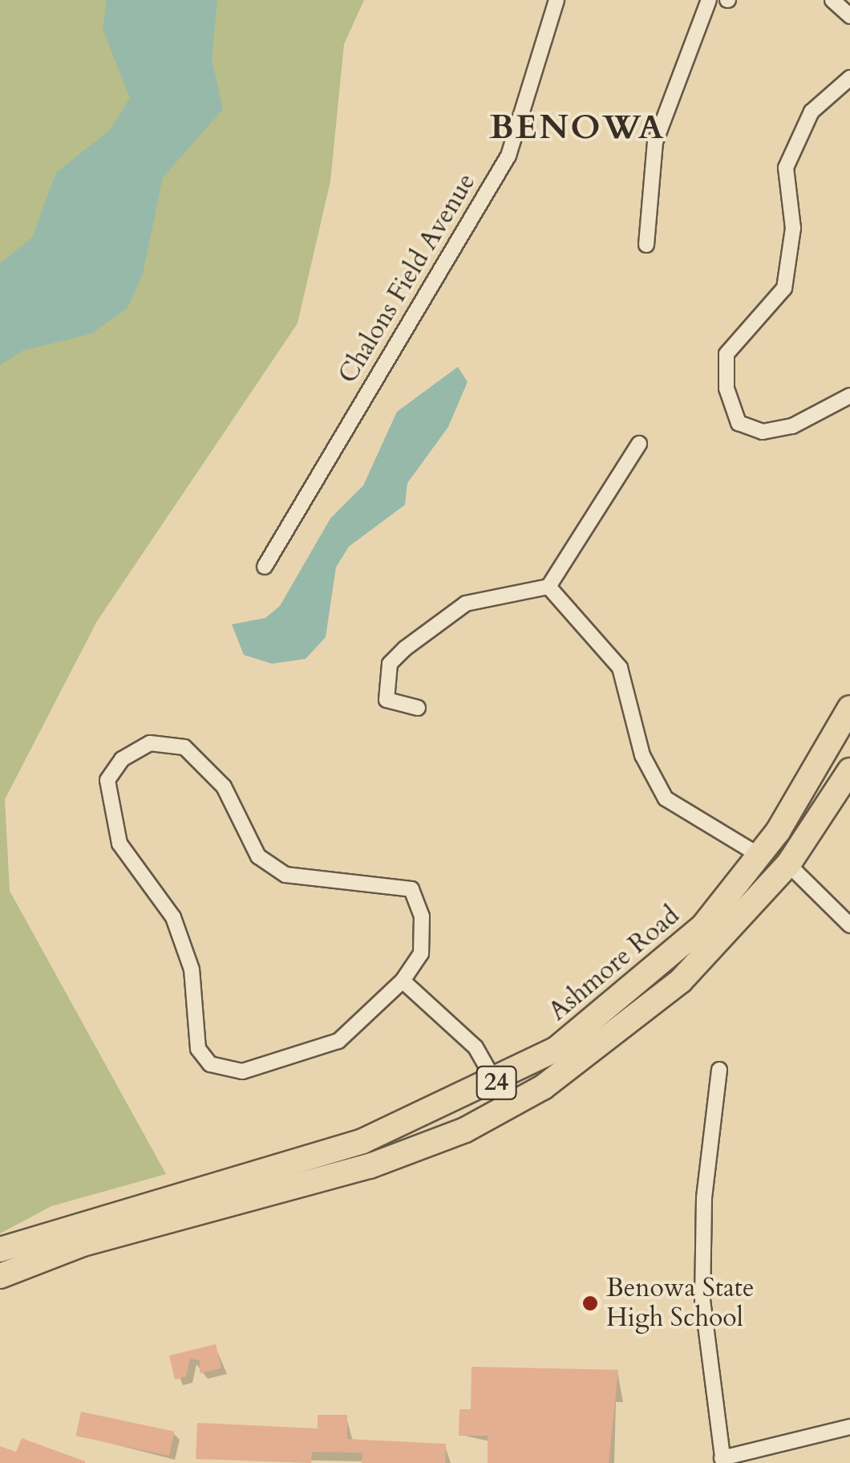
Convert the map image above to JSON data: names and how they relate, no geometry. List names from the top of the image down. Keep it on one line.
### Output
{"streets":{"main road":["Ashmore Road","24"],"street":["Chalons Field Avenue"]},"districts":["BENOWA"],"places":["Benowa State High School"]}
